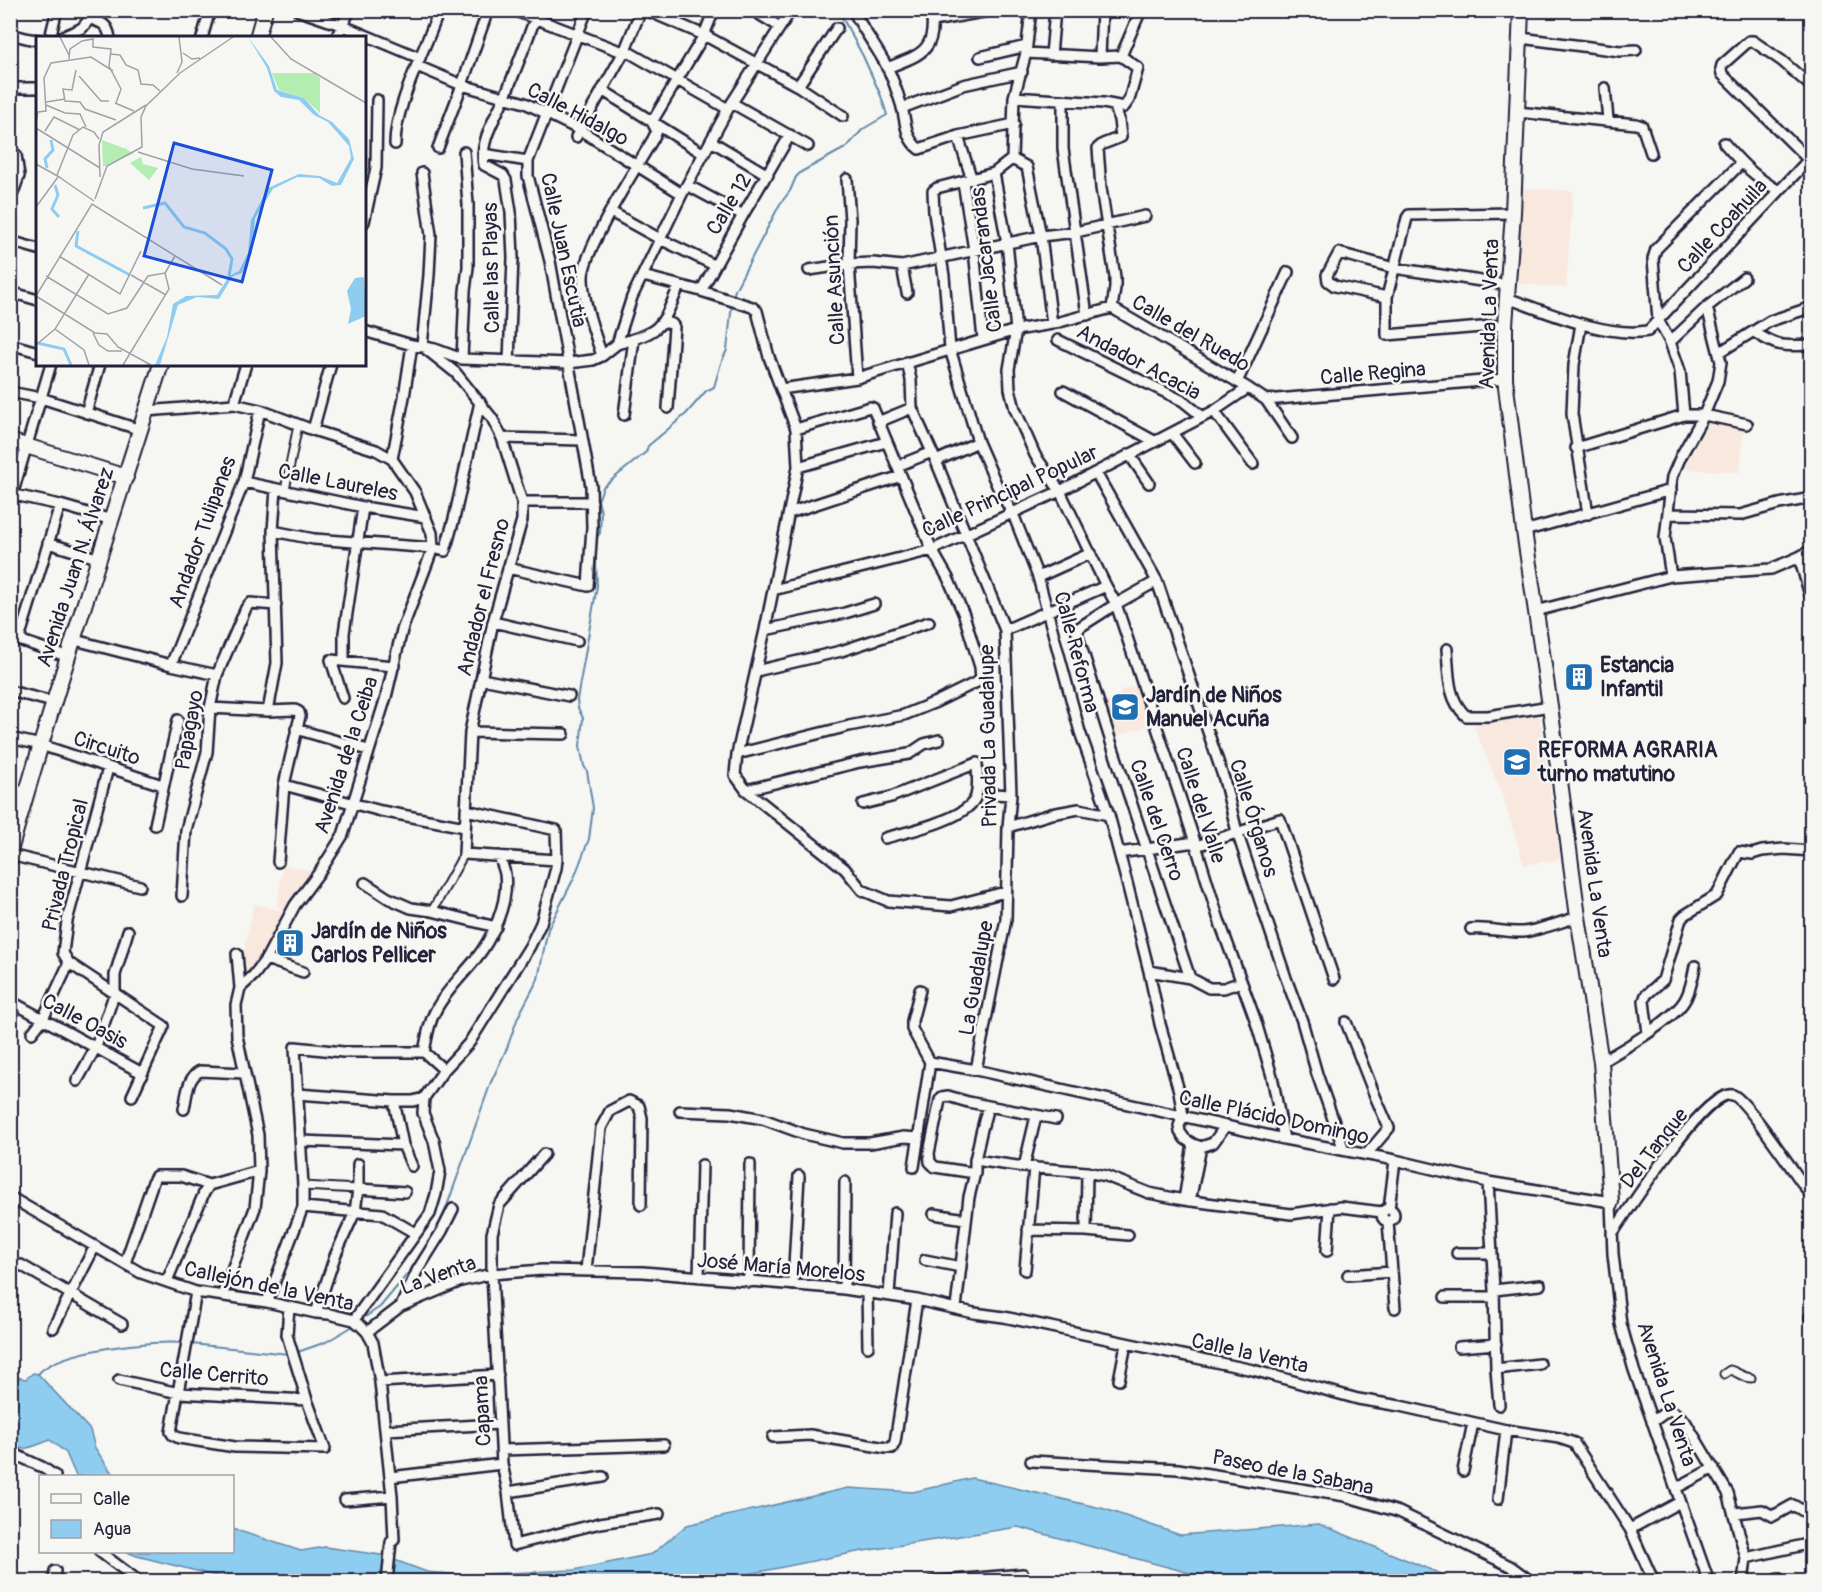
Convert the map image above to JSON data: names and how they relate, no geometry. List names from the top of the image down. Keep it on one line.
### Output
{"streets":{"main road":["Avenida La Venta","Avenida Juan N. Álvarez"],"street":["Calle Hidalgo","Calle 12","Calle Coahuila","Calle Juan Escutia","Calle Jacarandas","Calle las Playas","Calle Asunción","Calle del Ruedo","Andador Acacia","Calle Regina","Calle Laureles","Calle Principal Popular","Andador Tulipanes","Andador el Fresno","Calle Reforma","Papagayo","Privada La Guadalupe","Circuito","Avenida de la Ceiba","Calle del Valle","Calle Órganos","Calle del Cerro","Privada Tropical","La Guadalupe","Calle Oasis","Calle Plácido Domingo","Del Tanque","José María Morelos","La Venta","Callejón de la Venta","Calle la Venta","Calle Cerrito","Capama","Paseo de la Sabana"]},"crossings":[["Calle Hidalgo","Calle Juan Escutia"],["Calle Coahuila","Avenida La Venta"],["Calle Juan Escutia","Andador el Fresno"],["Calle Jacarandas","Calle del Ruedo"],["Calle Jacarandas","Calle Principal Popular"],["Calle Jacarandas","Calle Reforma"],["Calle Jacarandas","Calle del Valle"],["Calle Jacarandas","Calle del Cerro"],["Calle Asunción","Calle del Ruedo"],["Avenida La Venta","Calle Regina"],["Avenida La Venta","Calle Plácido Domingo"],["Avenida La Venta","Del Tanque"],["Calle del Ruedo","Calle Principal Popular"],["Calle del Ruedo","Calle Reforma"],["Calle del Ruedo","Privada La Guadalupe"],["Andador Acacia","Calle Principal Popular"],["Calle Laureles","Andador Tulipanes"],["Calle Principal Popular","Calle Reforma"],["Calle Principal Popular","Privada La Guadalupe"],["Calle Principal Popular","Calle Órganos"],["Avenida Juan N. Álvarez","Circuito"],["Calle Reforma","Calle Plácido Domingo"],["Privada La Guadalupe","La Guadalupe"],["Circuito","Privada Tropical"],["Calle del Valle","Calle del Cerro"],["Calle del Valle","Calle Plácido Domingo"],["Calle Órganos","Calle Plácido Domingo"],["Privada Tropical","Calle Oasis"],["La Guadalupe","Calle Plácido Domingo"],["José María Morelos","La Venta"],["José María Morelos","Calle la Venta"],["La Venta","Callejón de la Venta"],["La Venta","Capama"]],"places":{"building":["Estancia Infantil","Jardín de Niños Carlos Pellicer"],"school or university":["Jardín de Niños Manuel Acuña","REFORMA AGRARIA turno matutino"]},"legend":["Calle","Agua"]}
